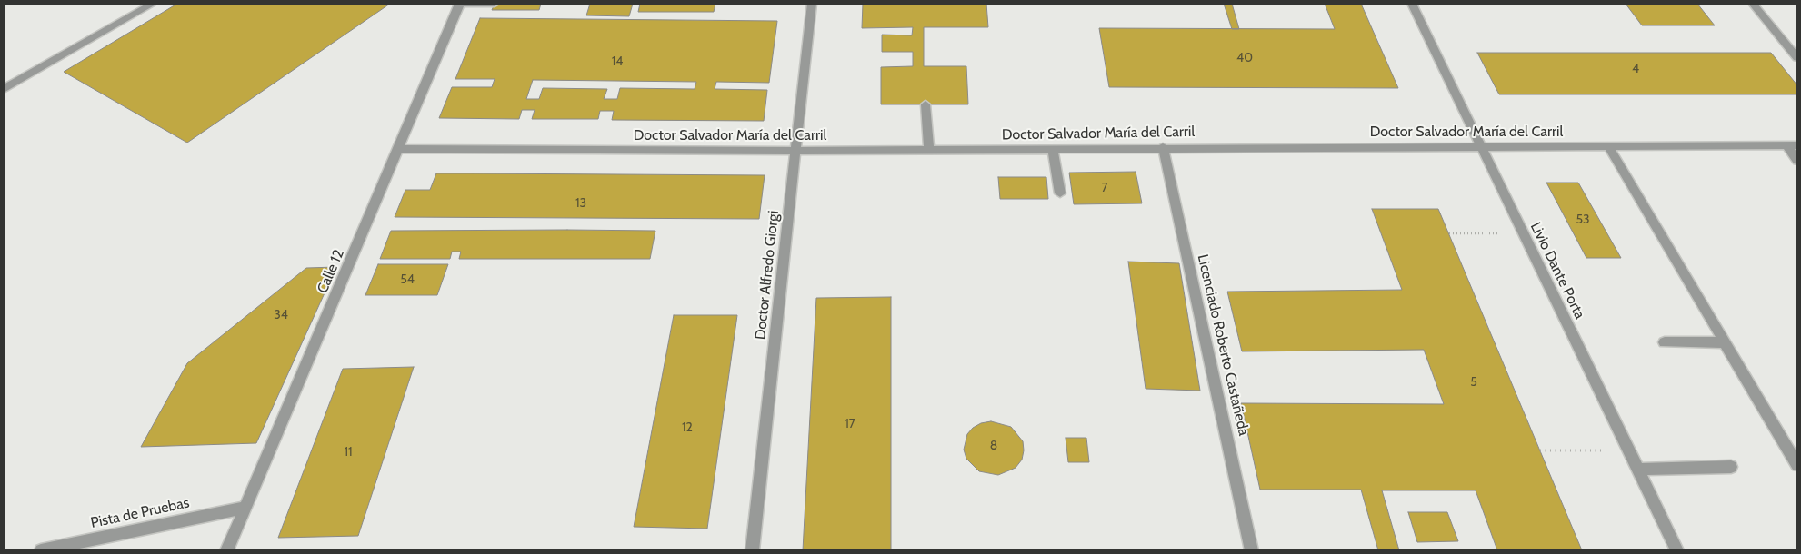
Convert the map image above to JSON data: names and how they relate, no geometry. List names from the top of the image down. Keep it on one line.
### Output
{"streets":{"lane":["Doctor Salvador María del Carril","Livio Dante Porta","Calle 12","Doctor Alfredo Giorgi","Licenciado Roberto Castañeda","Pista de Pruebas"]},"crossings":[["Doctor Salvador María del Carril","Livio Dante Porta"],["Doctor Salvador María del Carril","Calle 12"],["Doctor Salvador María del Carril","Doctor Alfredo Giorgi"],["Doctor Salvador María del Carril","Licenciado Roberto Castañeda"],["Calle 12","Pista de Pruebas"]],"house_numbers":["40","14","4","7","13","53","54","34","5","17","12","8","11"]}
